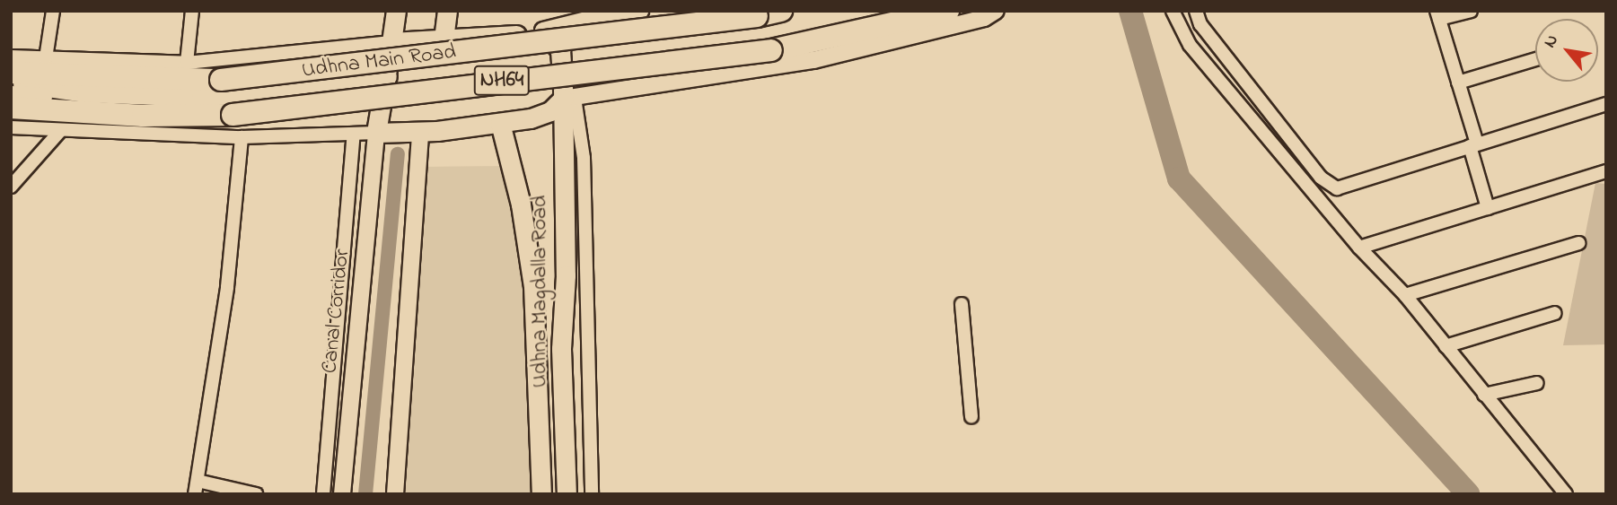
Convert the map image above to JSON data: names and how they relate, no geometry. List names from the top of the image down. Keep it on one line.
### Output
{"streets":{"highway":["Udhna Main Road","NH64"],"main road":["Udhna Magdalla Road"],"street":["Canal Corridor"]},"north":"top left"}
